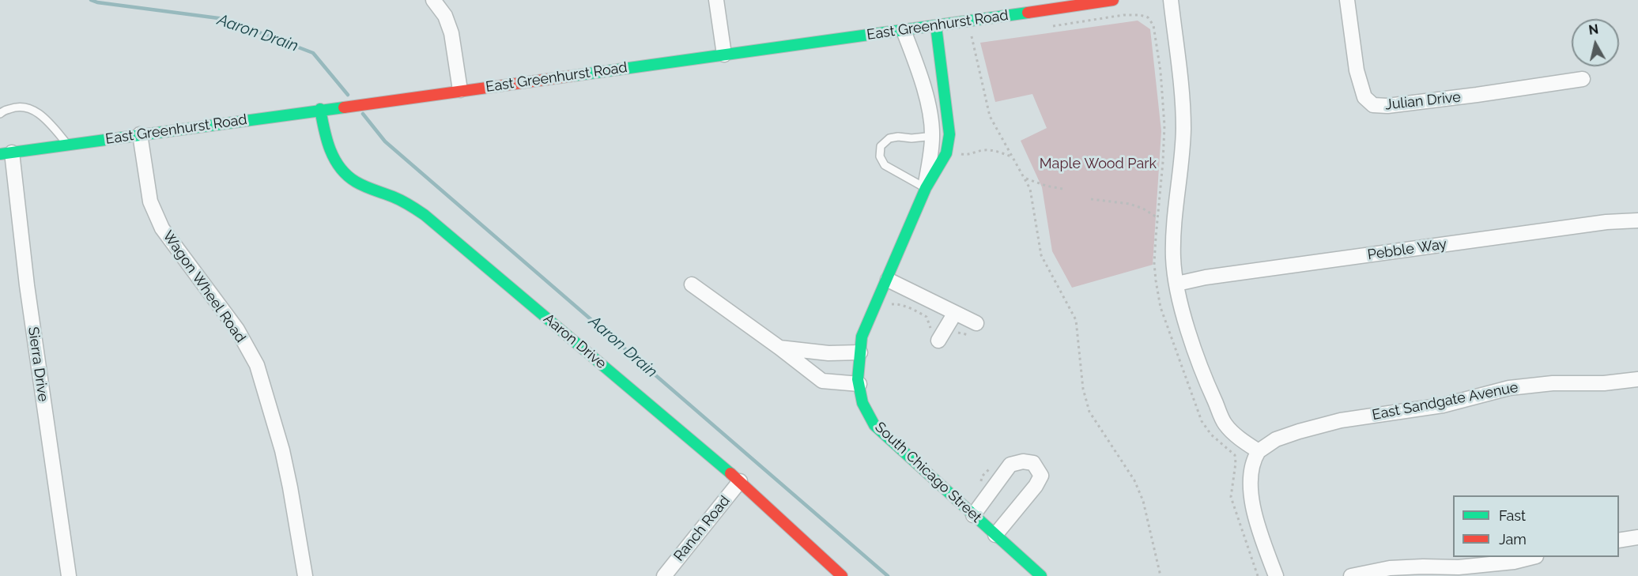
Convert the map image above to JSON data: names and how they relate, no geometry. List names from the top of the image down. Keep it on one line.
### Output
{"streets":{"street":["East Greenhurst Road","Julian Drive","Pebble Way","Wagon Wheel Road","Aaron Drive","Sierra Drive","East Sandgate Avenue","South Chicago Street","Ranch Road"]},"crossings":[["East Greenhurst Road","Wagon Wheel Road"],["East Greenhurst Road","Aaron Drive"],["East Greenhurst Road","Sierra Drive"],["East Greenhurst Road","South Chicago Street"],["Aaron Drive","Ranch Road"]],"water":["Aaron Drain"],"parks":["Maple Wood Park"],"legend":["Fast","Jam"],"north":"top"}
